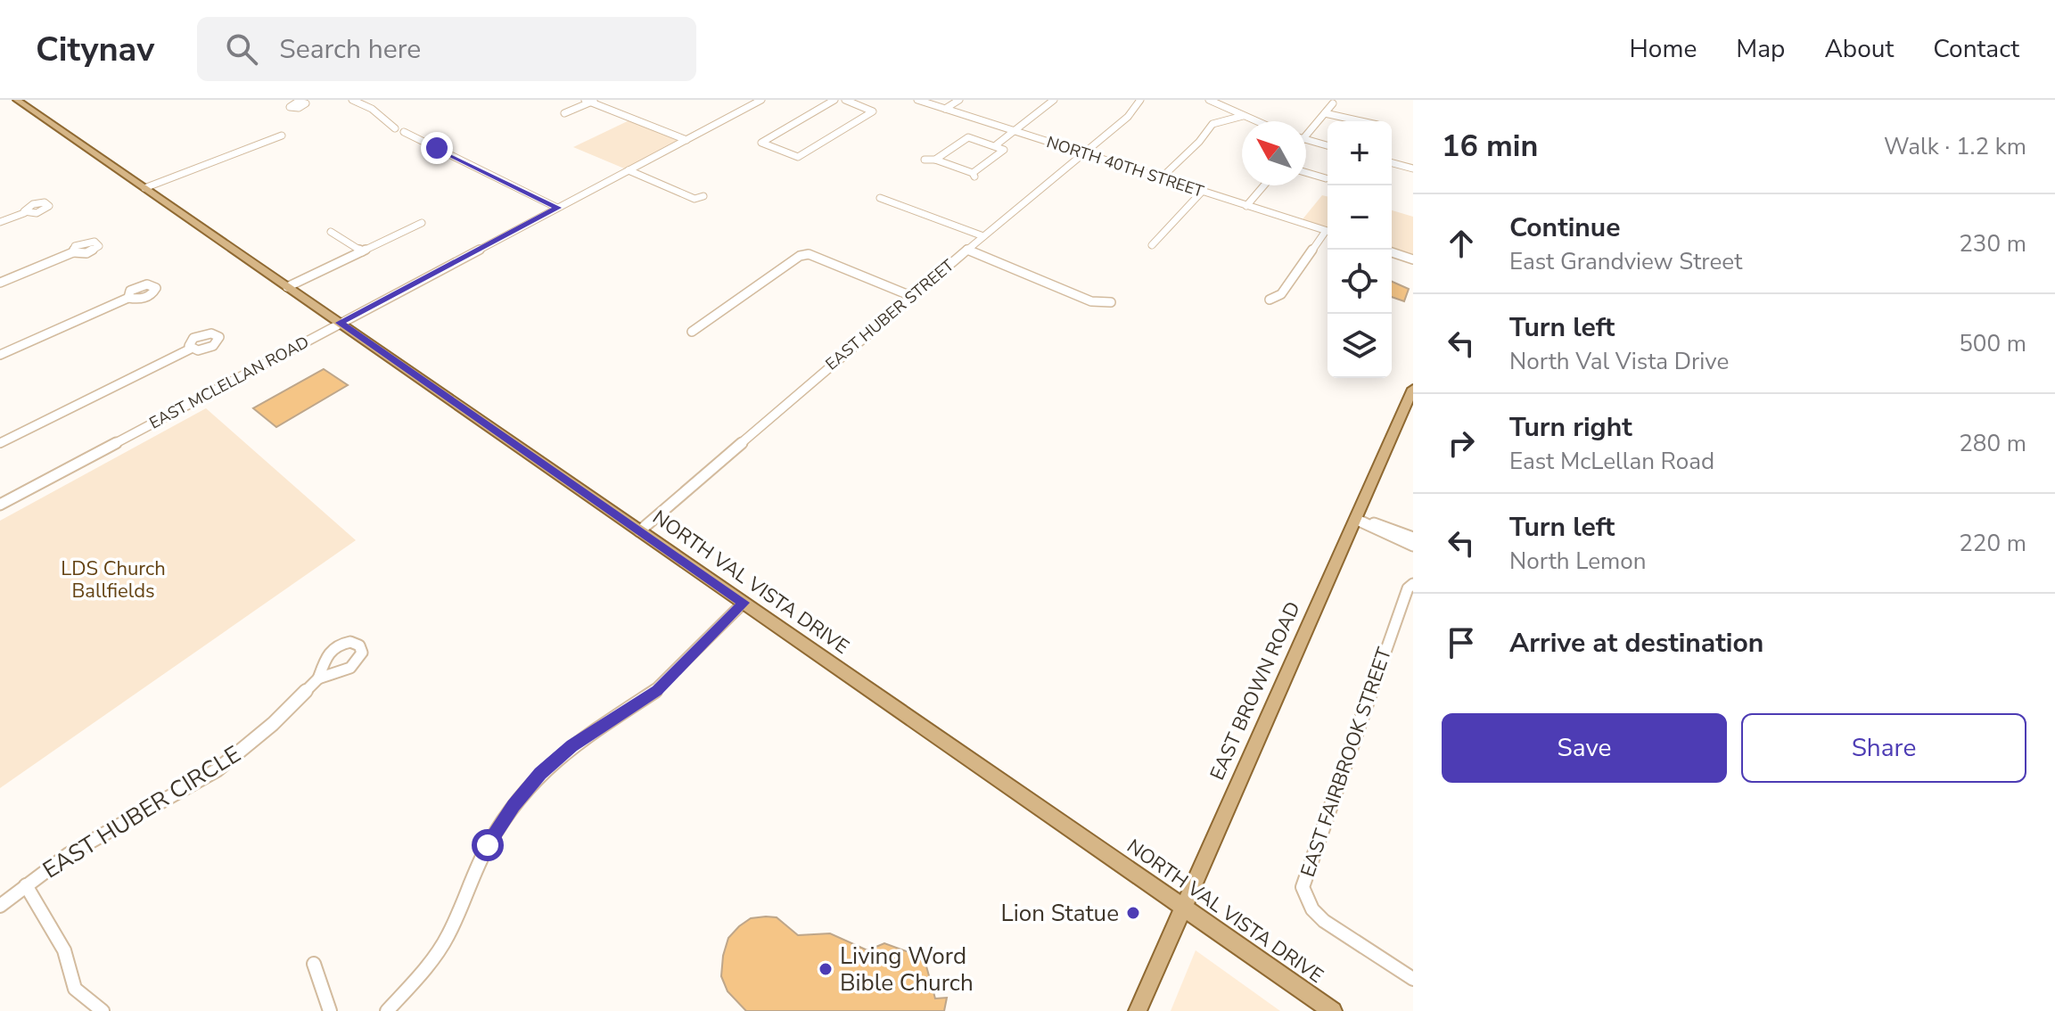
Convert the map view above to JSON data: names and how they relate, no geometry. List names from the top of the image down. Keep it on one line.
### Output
{"streets":{"main road":["NORTH VAL VISTA DRIVE","EAST BROWN ROAD"],"street":["NORTH 40TH STREET","EAST HUBER STREET","EAST MCLELLAN ROAD","EAST FAIRBROOK STREET","EAST HUBER CIRCLE"]},"crossings":[["NORTH 40TH STREET","EAST HUBER STREET"],["EAST HUBER STREET","NORTH VAL VISTA DRIVE"],["EAST MCLELLAN ROAD","NORTH VAL VISTA DRIVE"],["NORTH VAL VISTA DRIVE","EAST BROWN ROAD"]],"parks":["LDS Church Ballfields"],"places":["Lion Statue","Living Word Bible Church"],"north":"top left","page":{"header":"Citynav","search":"Search here","nav":["Home","Map","About","Contact"],"heading":["16 min","Walk · 1.2 km"],"map_buttons":["+","−"],"list":[["Continue","East Grandview Street","230 m"],["Turn left","North Val Vista Drive","500 m"],["Turn right","East McLellan Road","280 m"],["Turn left","North Lemon","220 m"],"Arrive at destination"],"buttons":["Save","Share"]}}
